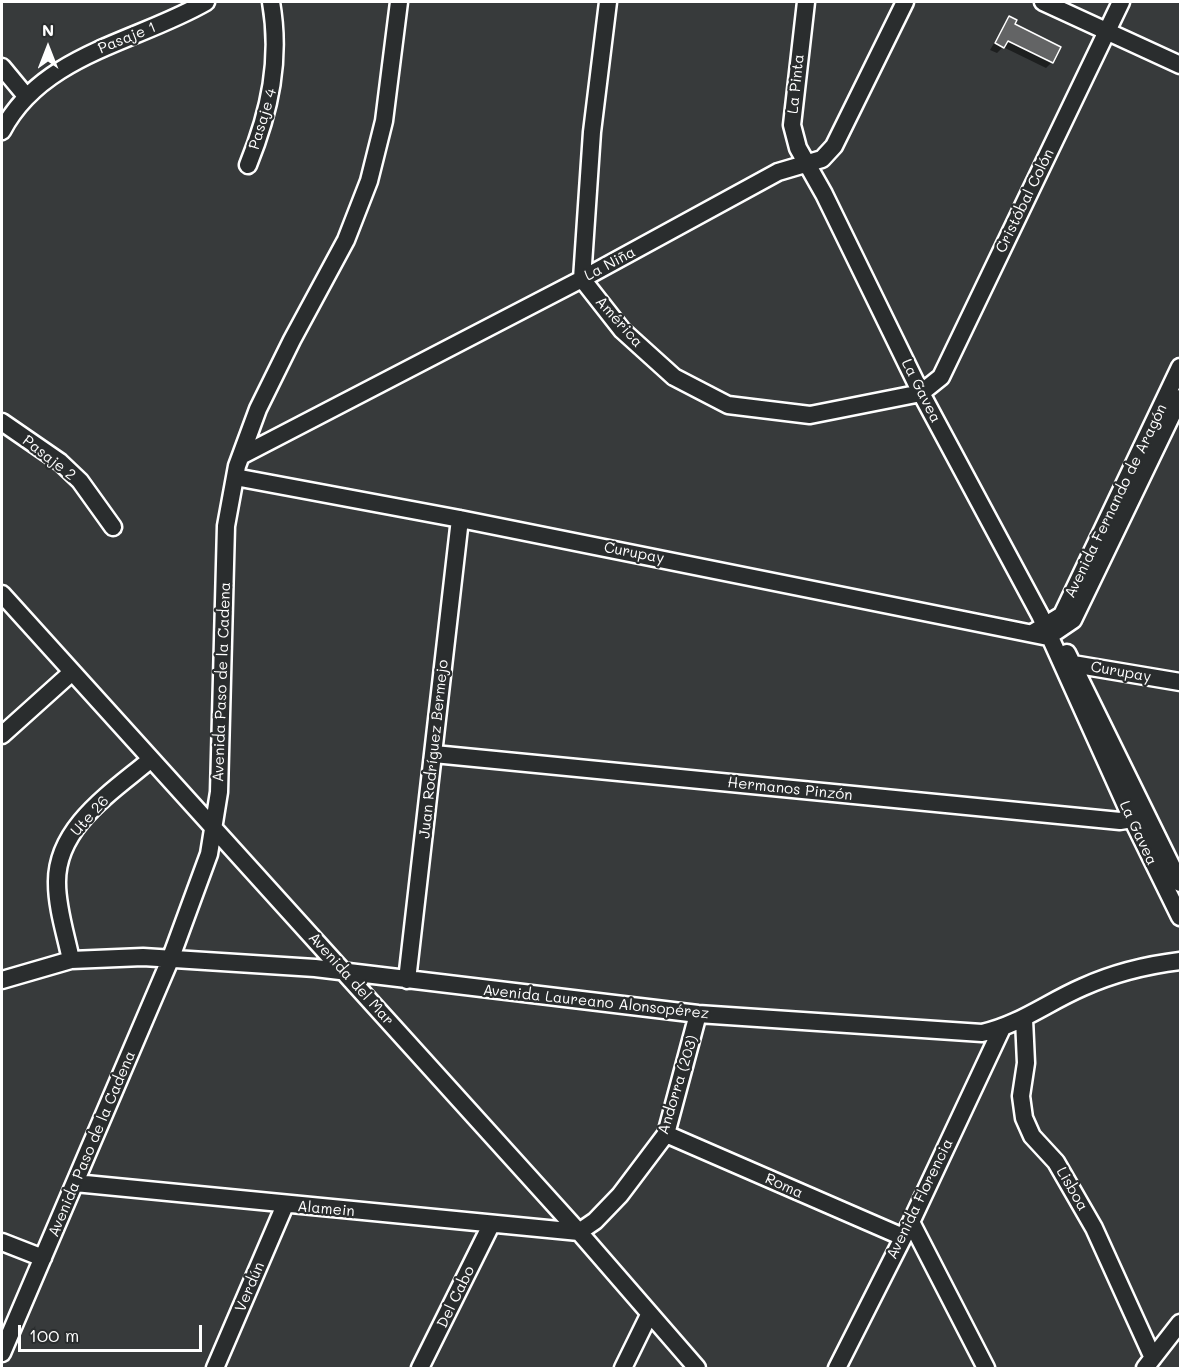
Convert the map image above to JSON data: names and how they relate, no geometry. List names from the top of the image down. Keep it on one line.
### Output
{"streets":{"street":["Pasaje 1","La Pinta","Pasaje 4","Cristóbal Colón","La Niña","América","La Gavea","Pasaje 2","Avenida Fernando de Aragón","Curupay","Avenida Paso de la Cadena","Juan Rodríguez Bermejo","Hermanos Pinzón","Ute 26","Avenida del Mar","Avenida Laureano Alonsopérez","Andorra (203)","Roma","Lisboa","Avenida Florencia","Alamein","Verdún","Del Cabo"]},"crossings":[["La Pinta","La Niña"],["La Pinta","La Gavea"],["Cristóbal Colón","América"],["Cristóbal Colón","La Gavea"],["La Niña","América"],["La Niña","La Gavea"],["La Niña","Avenida Paso de la Cadena"],["América","La Gavea"],["La Gavea","Avenida Fernando de Aragón"],["La Gavea","Curupay"],["La Gavea","Hermanos Pinzón"],["Avenida Fernando de Aragón","Curupay"],["Curupay","Avenida Paso de la Cadena"],["Curupay","Juan Rodríguez Bermejo"],["Avenida Paso de la Cadena","Avenida del Mar"],["Avenida Paso de la Cadena","Avenida Laureano Alonsopérez"],["Avenida Paso de la Cadena","Alamein"],["Juan Rodríguez Bermejo","Hermanos Pinzón"],["Juan Rodríguez Bermejo","Avenida Laureano Alonsopérez"],["Ute 26","Avenida del Mar"],["Ute 26","Avenida Laureano Alonsopérez"],["Avenida del Mar","Avenida Laureano Alonsopérez"],["Avenida del Mar","Andorra (203)"],["Avenida del Mar","Alamein"],["Avenida Laureano Alonsopérez","Andorra (203)"],["Avenida Laureano Alonsopérez","Lisboa"],["Avenida Laureano Alonsopérez","Avenida Florencia"],["Andorra (203)","Roma"],["Andorra (203)","Alamein"],["Roma","Avenida Florencia"],["Alamein","Verdún"],["Alamein","Del Cabo"]],"scale_bar":"100 m","north":"top"}
